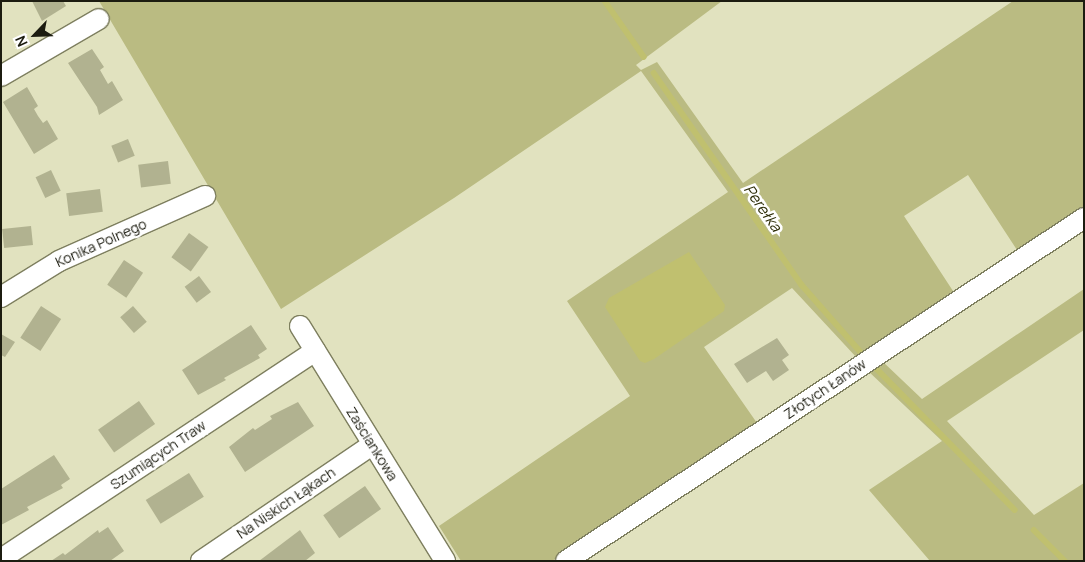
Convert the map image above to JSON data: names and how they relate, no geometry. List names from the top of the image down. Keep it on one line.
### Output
{"streets":{"street":["Konika Polnego","Złotych Łanów","Zaściankowa","Szumiących Traw","Na Niskich Łąkach"]},"crossings":[["Zaściankowa","Szumiących Traw"],["Zaściankowa","Na Niskich Łąkach"]],"water":["Perełka"],"north":"bottom left"}
